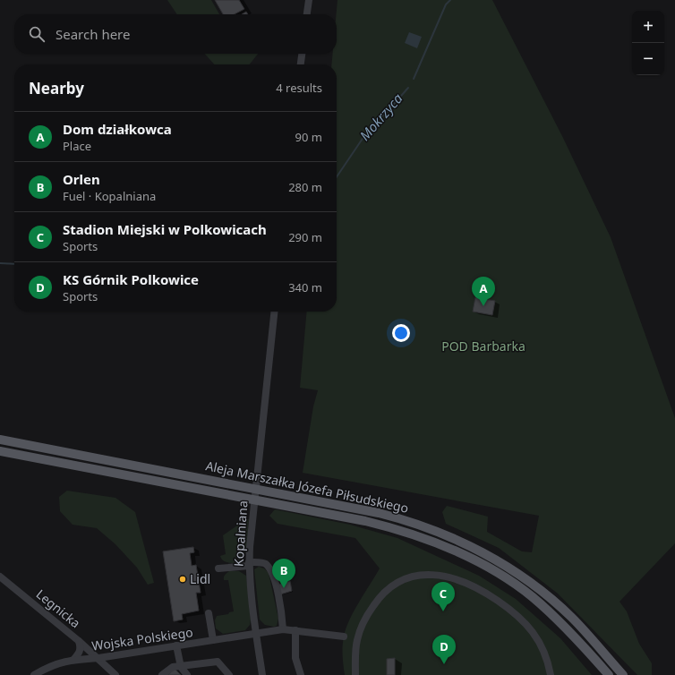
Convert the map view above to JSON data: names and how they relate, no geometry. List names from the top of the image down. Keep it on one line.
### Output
{"streets":{"main road":["Aleja Marszałka Józefa Piłsudskiego"],"street":["Kopalniana","Legnicka","Wojska Polskiego"]},"crossings":[["Aleja Marszałka Józefa Piłsudskiego","Kopalniana"],["Kopalniana","Wojska Polskiego"],["Legnicka","Wojska Polskiego"]],"water":["Mokrzyca"],"parks":["POD Barbarka"],"places":["Lidl"],"page":{"map_buttons":["+","−"],"search":"Search here","heading":["Nearby","4 results"],"list":[{"mark":"A","name":"Dom działkowca","note":"Place","value":"90 m"},{"mark":"B","name":"Orlen","note":"Fuel · Kopalniana","value":"280 m"},{"mark":"C","name":"Stadion Miejski w Polkowicach","note":"Sports","value":"290 m"},{"mark":"D","name":"KS Górnik Polkowice","note":"Sports","value":"340 m"}],"pins":["A","B","C","D"]}}
